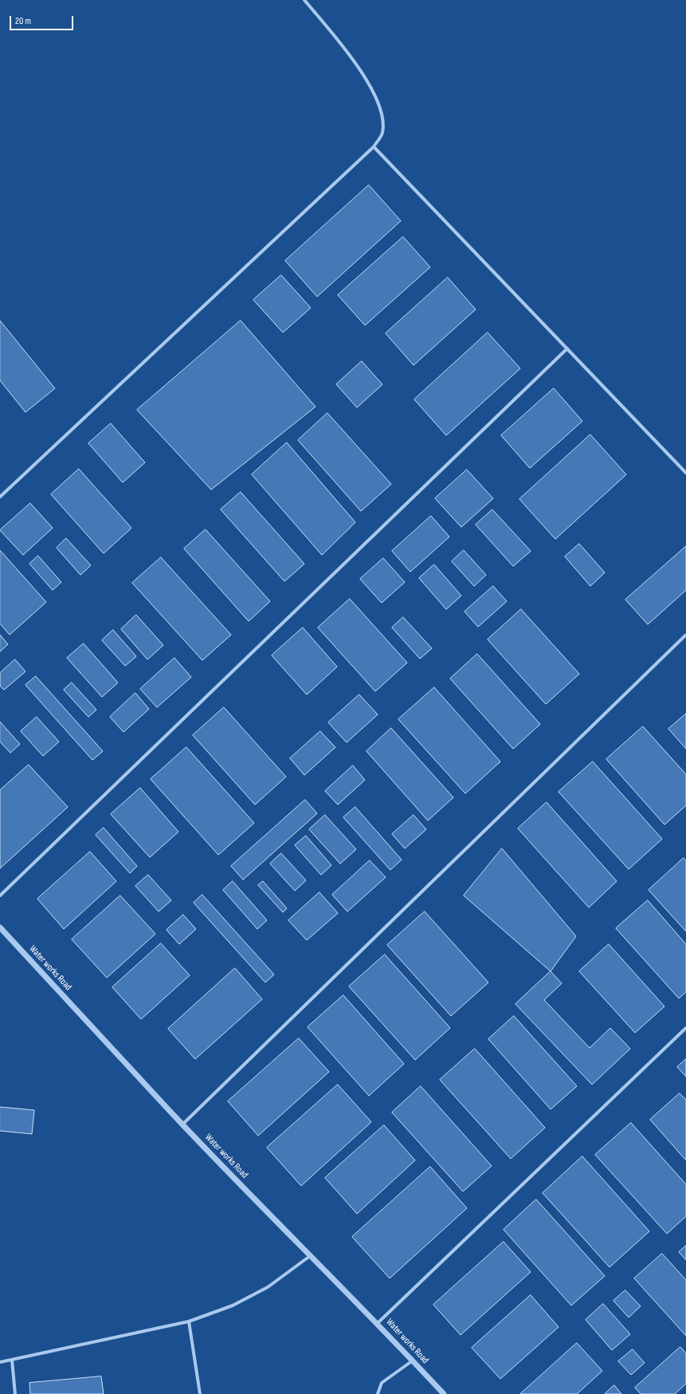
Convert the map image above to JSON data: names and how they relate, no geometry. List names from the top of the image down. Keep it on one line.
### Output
{"streets":{"street":["Water works Road"]},"scale_bar":"20 m"}
